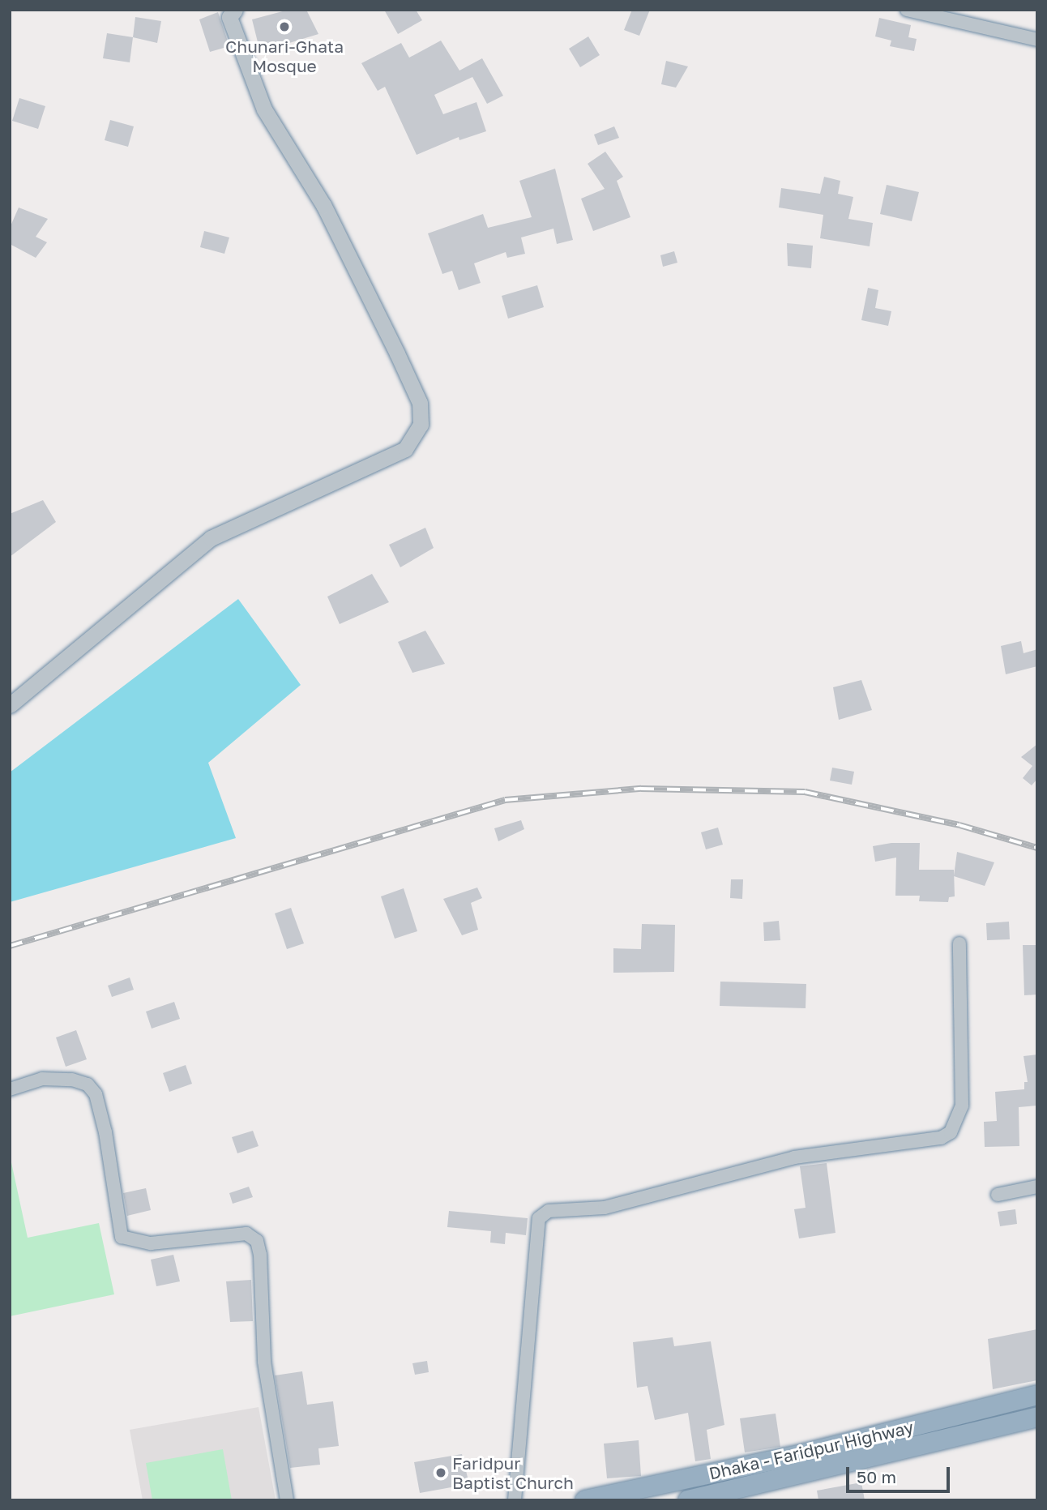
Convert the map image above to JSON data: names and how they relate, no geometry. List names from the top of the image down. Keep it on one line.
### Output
{"streets":{"highway":["Dhaka - Faridpur Highway"]},"places":["Chunari-Ghata Mosque","Faridpur Baptist Church"],"scale_bar":"50 m"}
